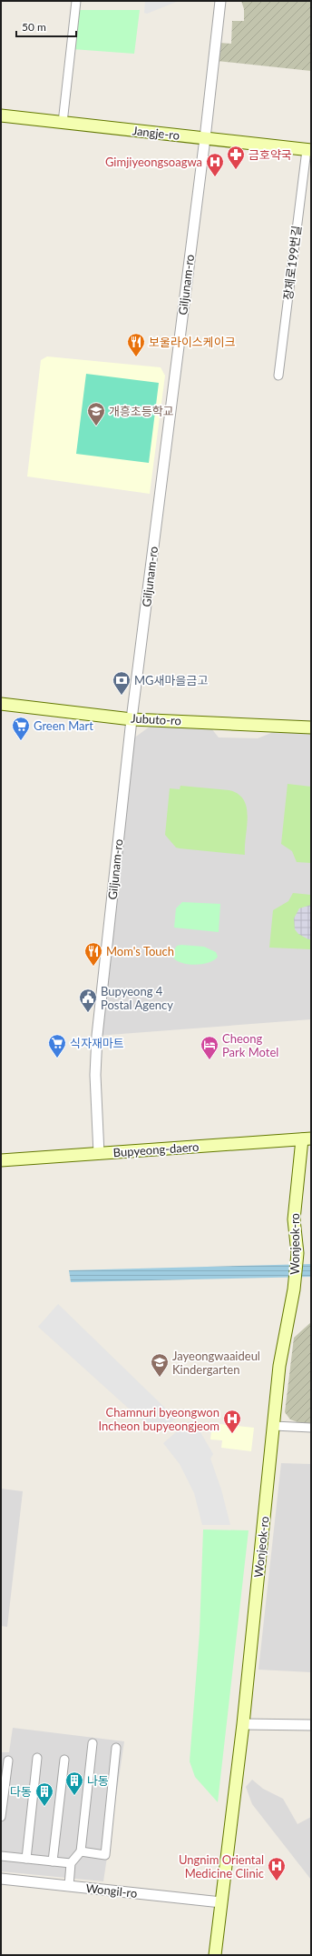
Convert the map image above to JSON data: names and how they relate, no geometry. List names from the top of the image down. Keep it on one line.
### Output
{"streets":{"main road":["Jangje-ro","Jubuto-ro","Bupyeong-daero","Wonjeok-ro"],"street":["장제로199번길","Giljunam-ro","Wongil-ro"]},"crossings":[["Jangje-ro","장제로199번길"],["Jangje-ro","Giljunam-ro"],["Giljunam-ro","Jubuto-ro"],["Giljunam-ro","Bupyeong-daero"],["Bupyeong-daero","Wonjeok-ro"],["Wonjeok-ro","Wongil-ro"]],"places":{"pharmacy":["금호약국"],"hospital":["Gimjiyeongsoagwa","Chamnuri byeongwon Incheon bupyeongjeom","Ungnim Oriental Medicine Clinic"],"restaurant":["보울라이스케이크","Mom's Touch"],"school or university":["개흥초등학교","Jayeongwaaideul Kindergarten"],"bank":["MG새마을금고"],"supermarket":["Green Mart","식자재마트"],"public building":["Bupyeong 4 Postal Agency"],"hotel":["Cheong Park Motel"],"building":["나동","다동"]},"scale_bar":"50 m"}
